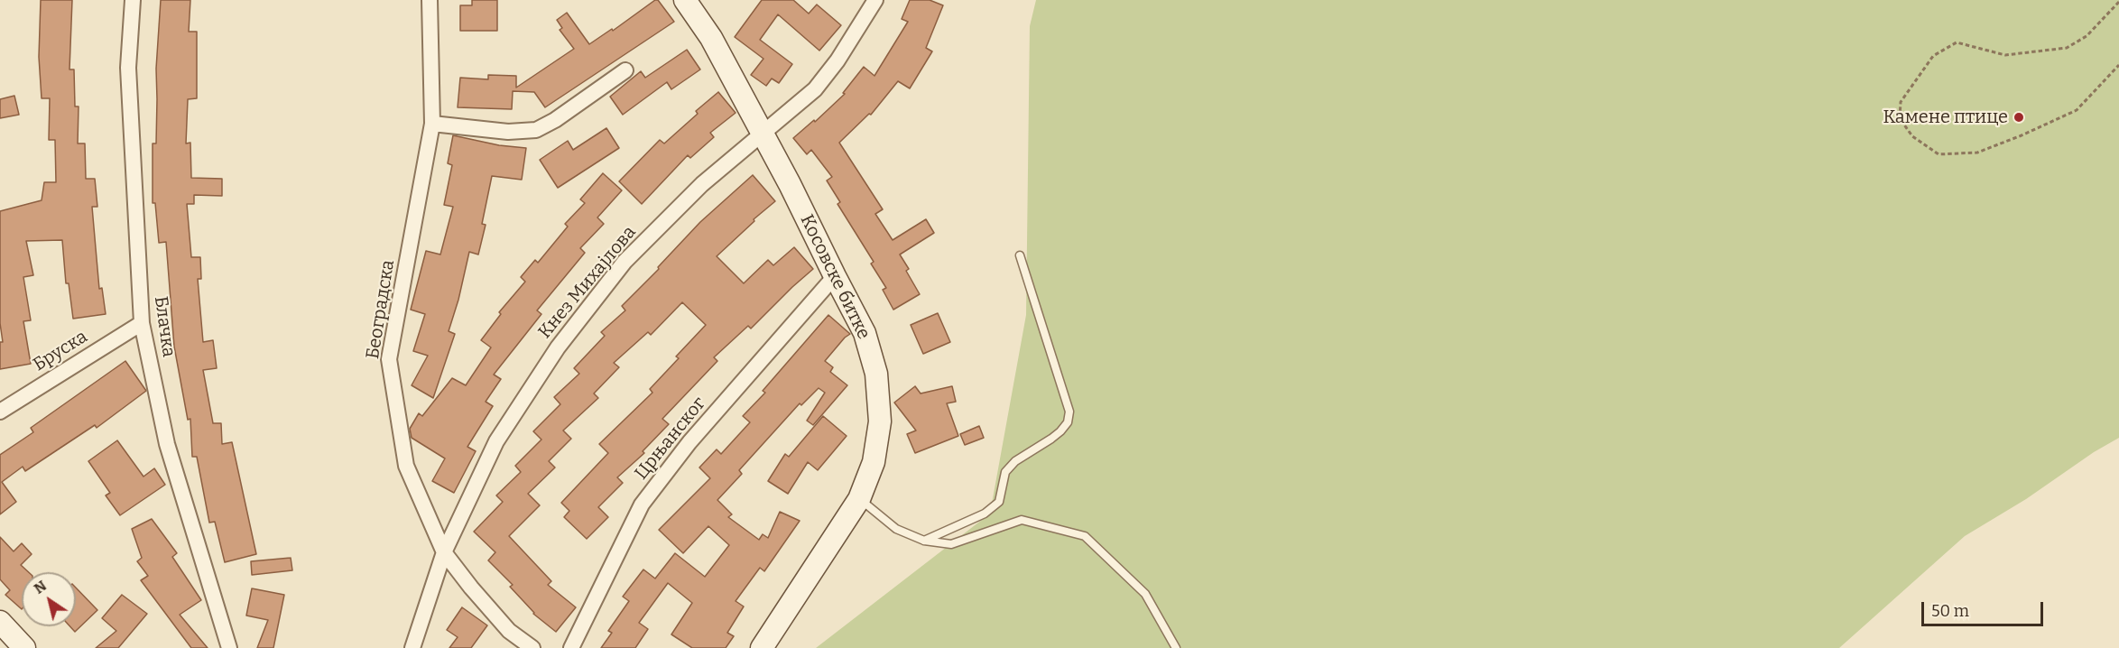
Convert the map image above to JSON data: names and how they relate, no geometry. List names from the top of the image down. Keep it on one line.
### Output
{"streets":{"street":["Косовске битке","Кнез Михајлова","Београдска","Блачка","Бруска","Црњанског"]},"crossings":[["Косовске битке","Кнез Михајлова"],["Косовске битке","Црњанског"],["Кнез Михајлова","Београдска"],["Блачка","Бруска"]],"places":["Камене птице"],"scale_bar":"50 m","north":"top left"}
